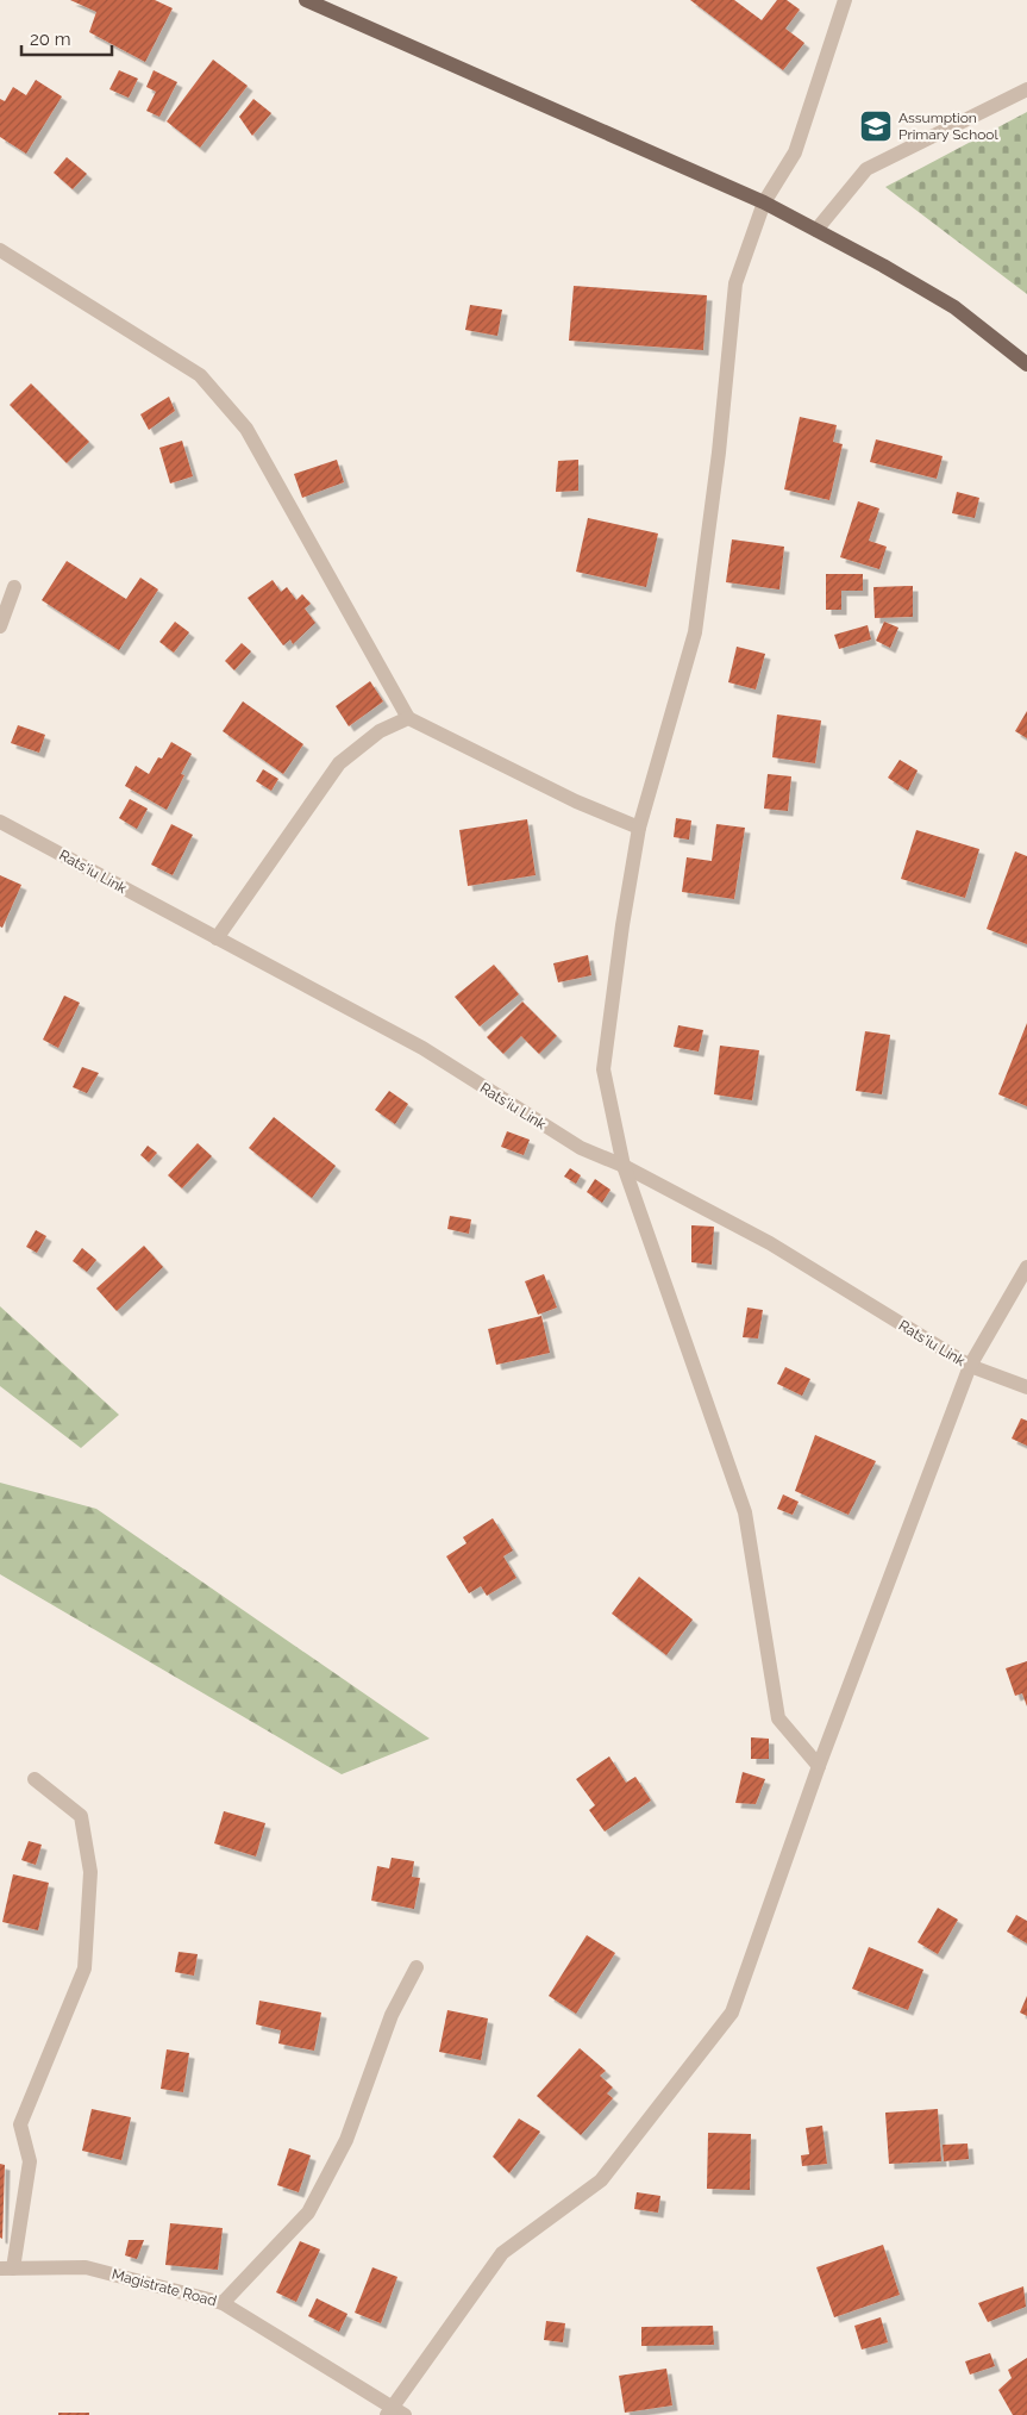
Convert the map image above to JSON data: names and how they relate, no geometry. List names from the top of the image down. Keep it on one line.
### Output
{"streets":{"street":["Rats'iu Link","Magistrate Road"]},"places":{"school or university":["Assumption Primary School"]},"scale_bar":"20 m"}
